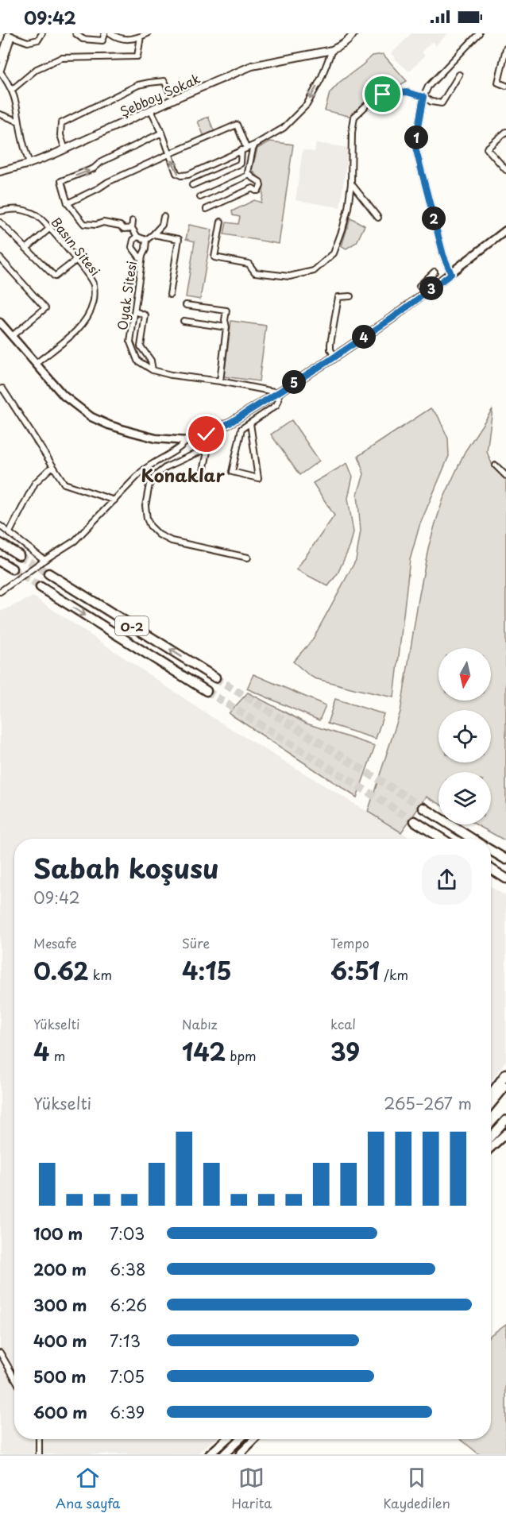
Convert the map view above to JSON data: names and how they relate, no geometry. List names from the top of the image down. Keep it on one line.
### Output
{"streets":{"highway":["O-2"],"street":["Şebboy Sokak","Basın Sitesi","Oyak Sitesi"]},"districts":["Konaklar"],"north":"bottom","page":{"status":"09:42","pins":["1","2","3","4","5"],"heading":["Sabah koşusu","09:42"],"stats":[["Mesafe","0.62 km"],["Süre","4:15"],["Tempo","6:51 /km"],["Yükselti","4 m"],["Nabız","142 bpm"],["kcal","39"]],"chart":["Yükselti","265–267 m"],"list":[{"name":"100 m","note":"7:03"},{"name":"200 m","note":"6:38"},{"name":"300 m","note":"6:26"},{"name":"400 m","note":"7:13"},{"name":"500 m","note":"7:05"},{"name":"600 m","note":"6:39"}],"tabs":["Ana sayfa","Harita","Kaydedilen"]}}
